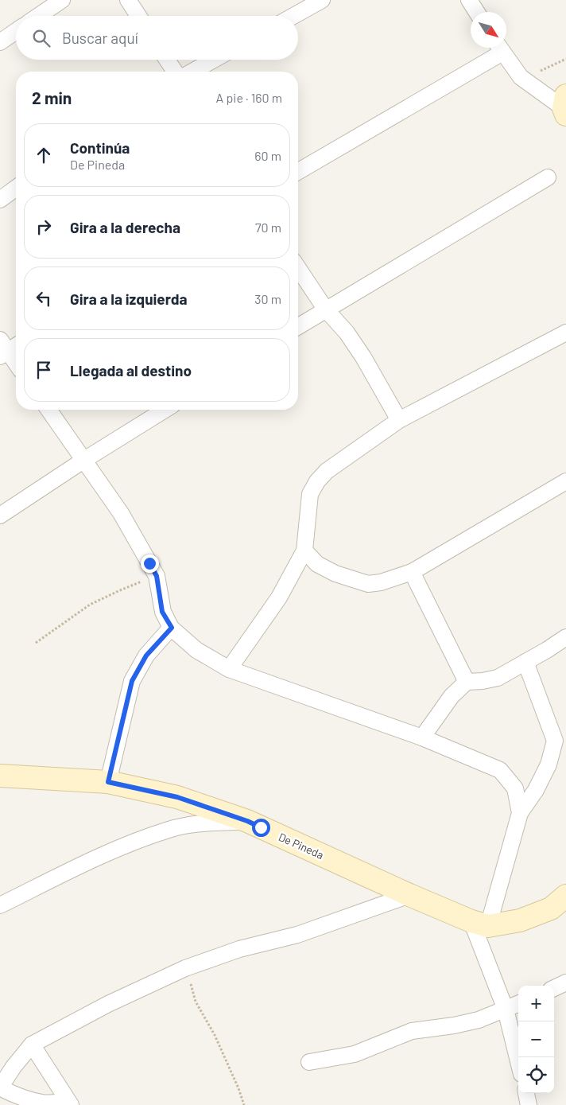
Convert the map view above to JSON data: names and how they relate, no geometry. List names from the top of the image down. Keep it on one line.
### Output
{"streets":{"street":["De Pineda"]},"north":"bottom right","page":{"search":"Buscar aquí","heading":["2 min","A pie · 160 m"],"list":[["Continúa","De Pineda","60 m"],["Gira a la derecha","70 m"],["Gira a la izquierda","30 m"],"Llegada al destino"],"map_buttons":["+","−"]}}
